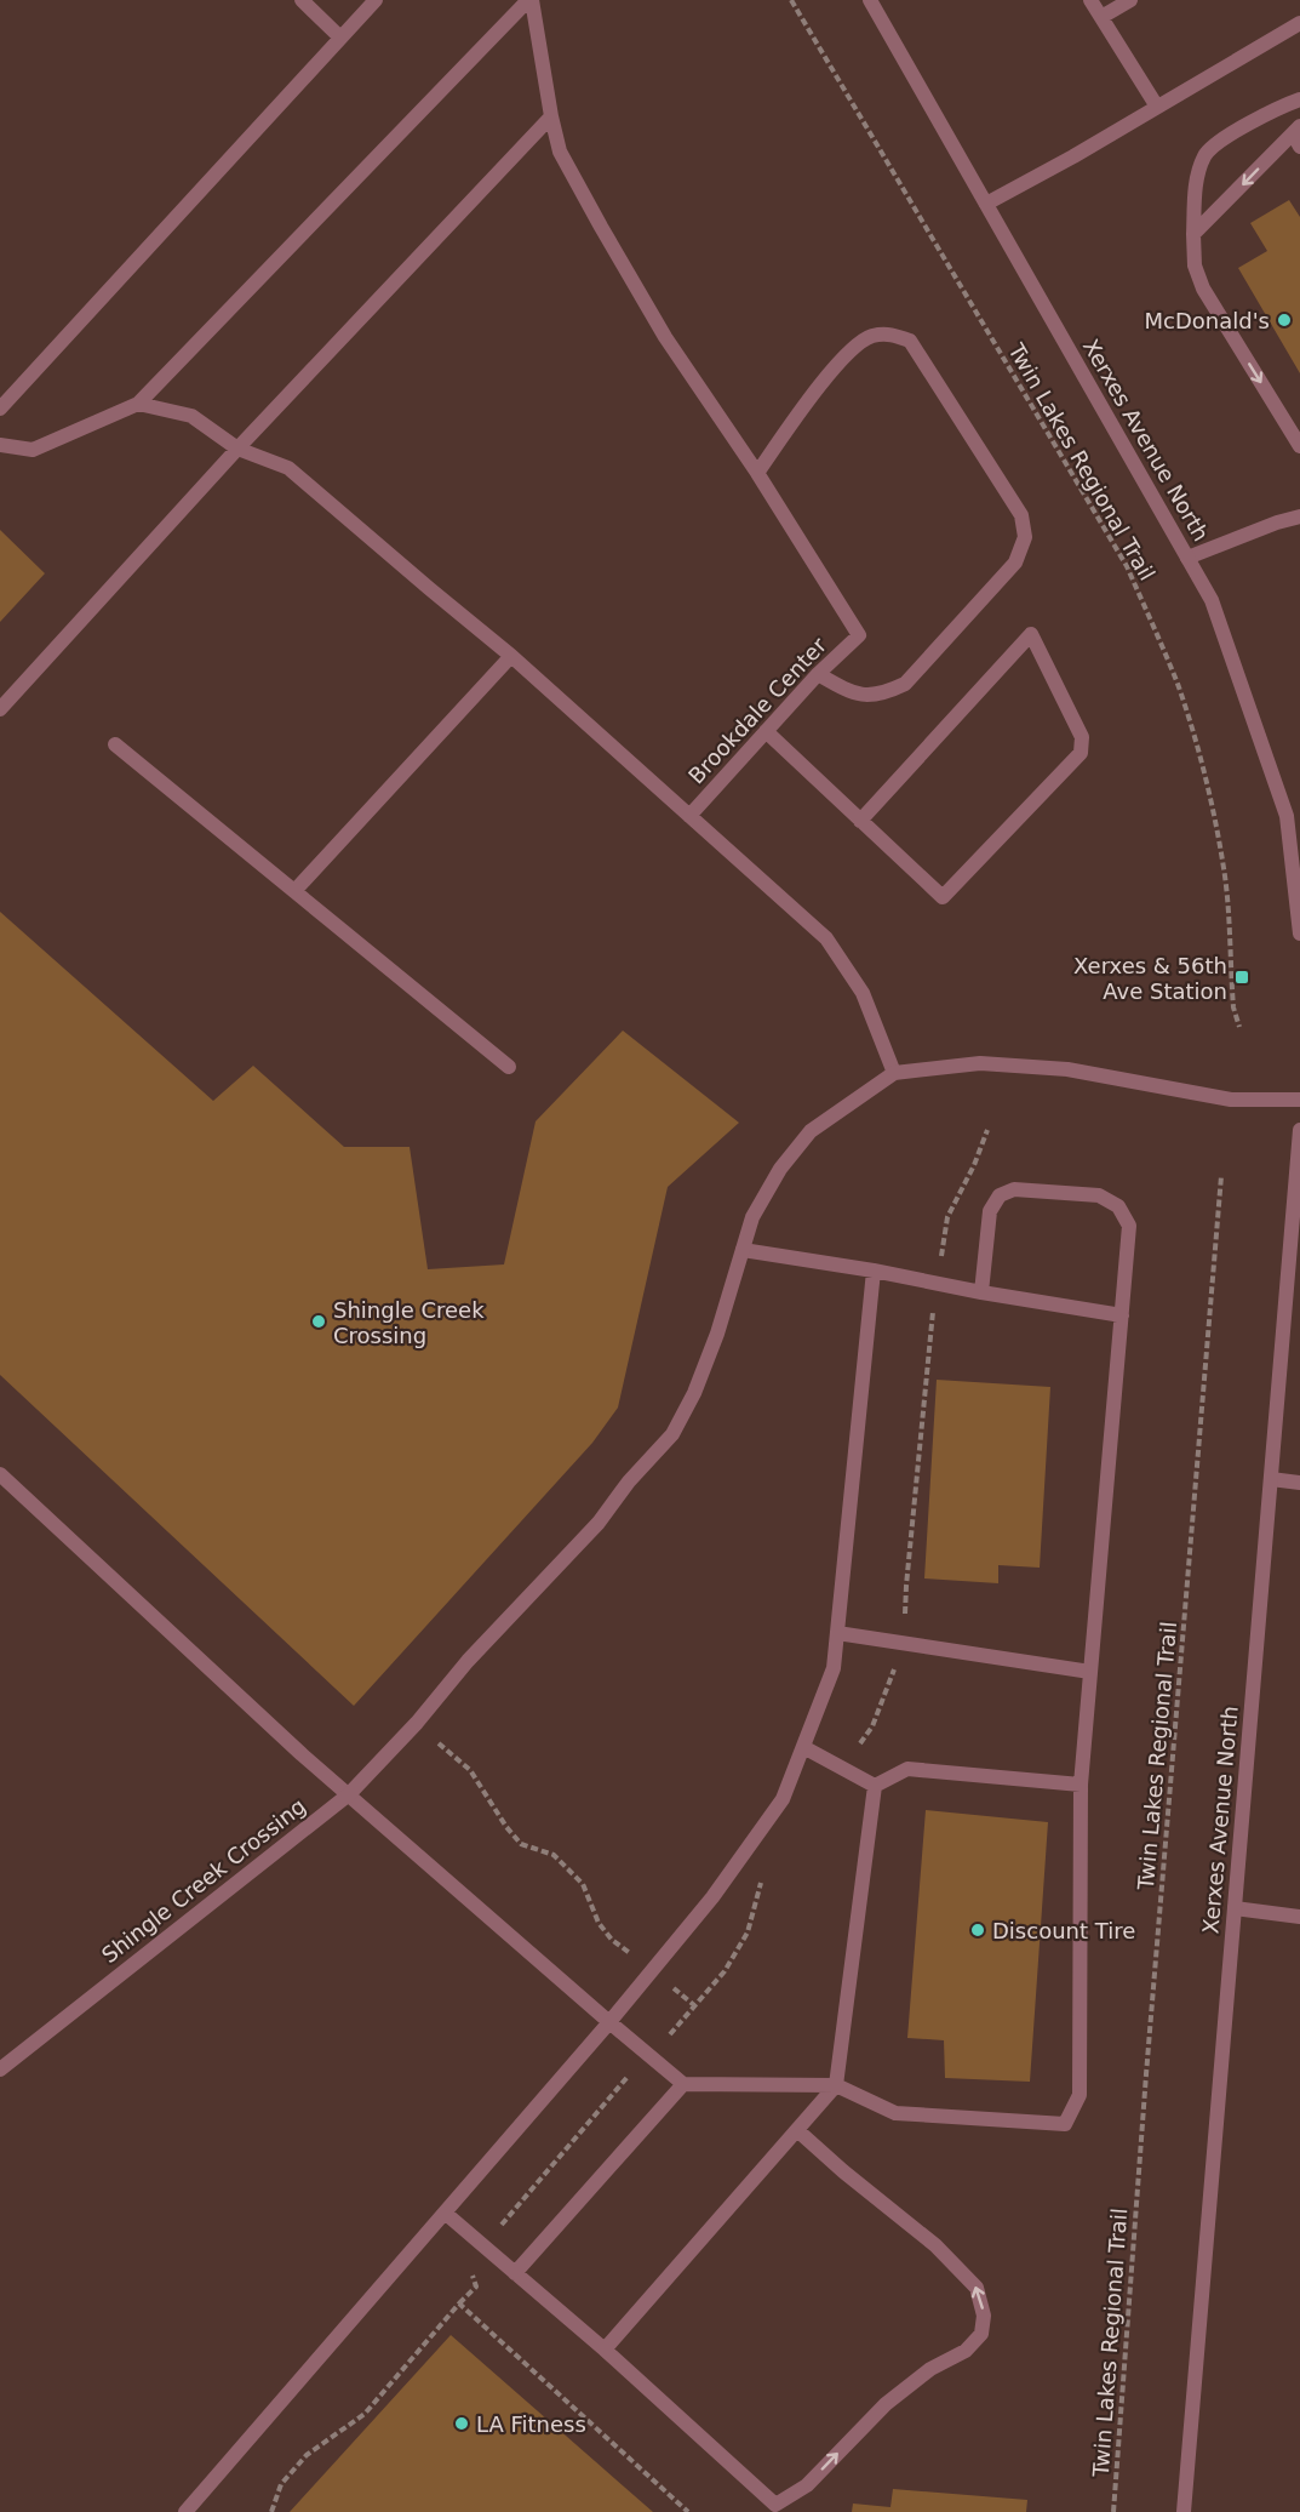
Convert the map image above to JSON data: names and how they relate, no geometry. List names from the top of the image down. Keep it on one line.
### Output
{"streets":{"street":["Xerxes Avenue North","Brookdale Center","Shingle Creek Crossing"],"path":["Twin Lakes Regional Trail"]},"places":{"other":["McDonald's","Shingle Creek Crossing","Discount Tire","LA Fitness"],"transit":["Xerxes & 56th Ave Station"]}}
